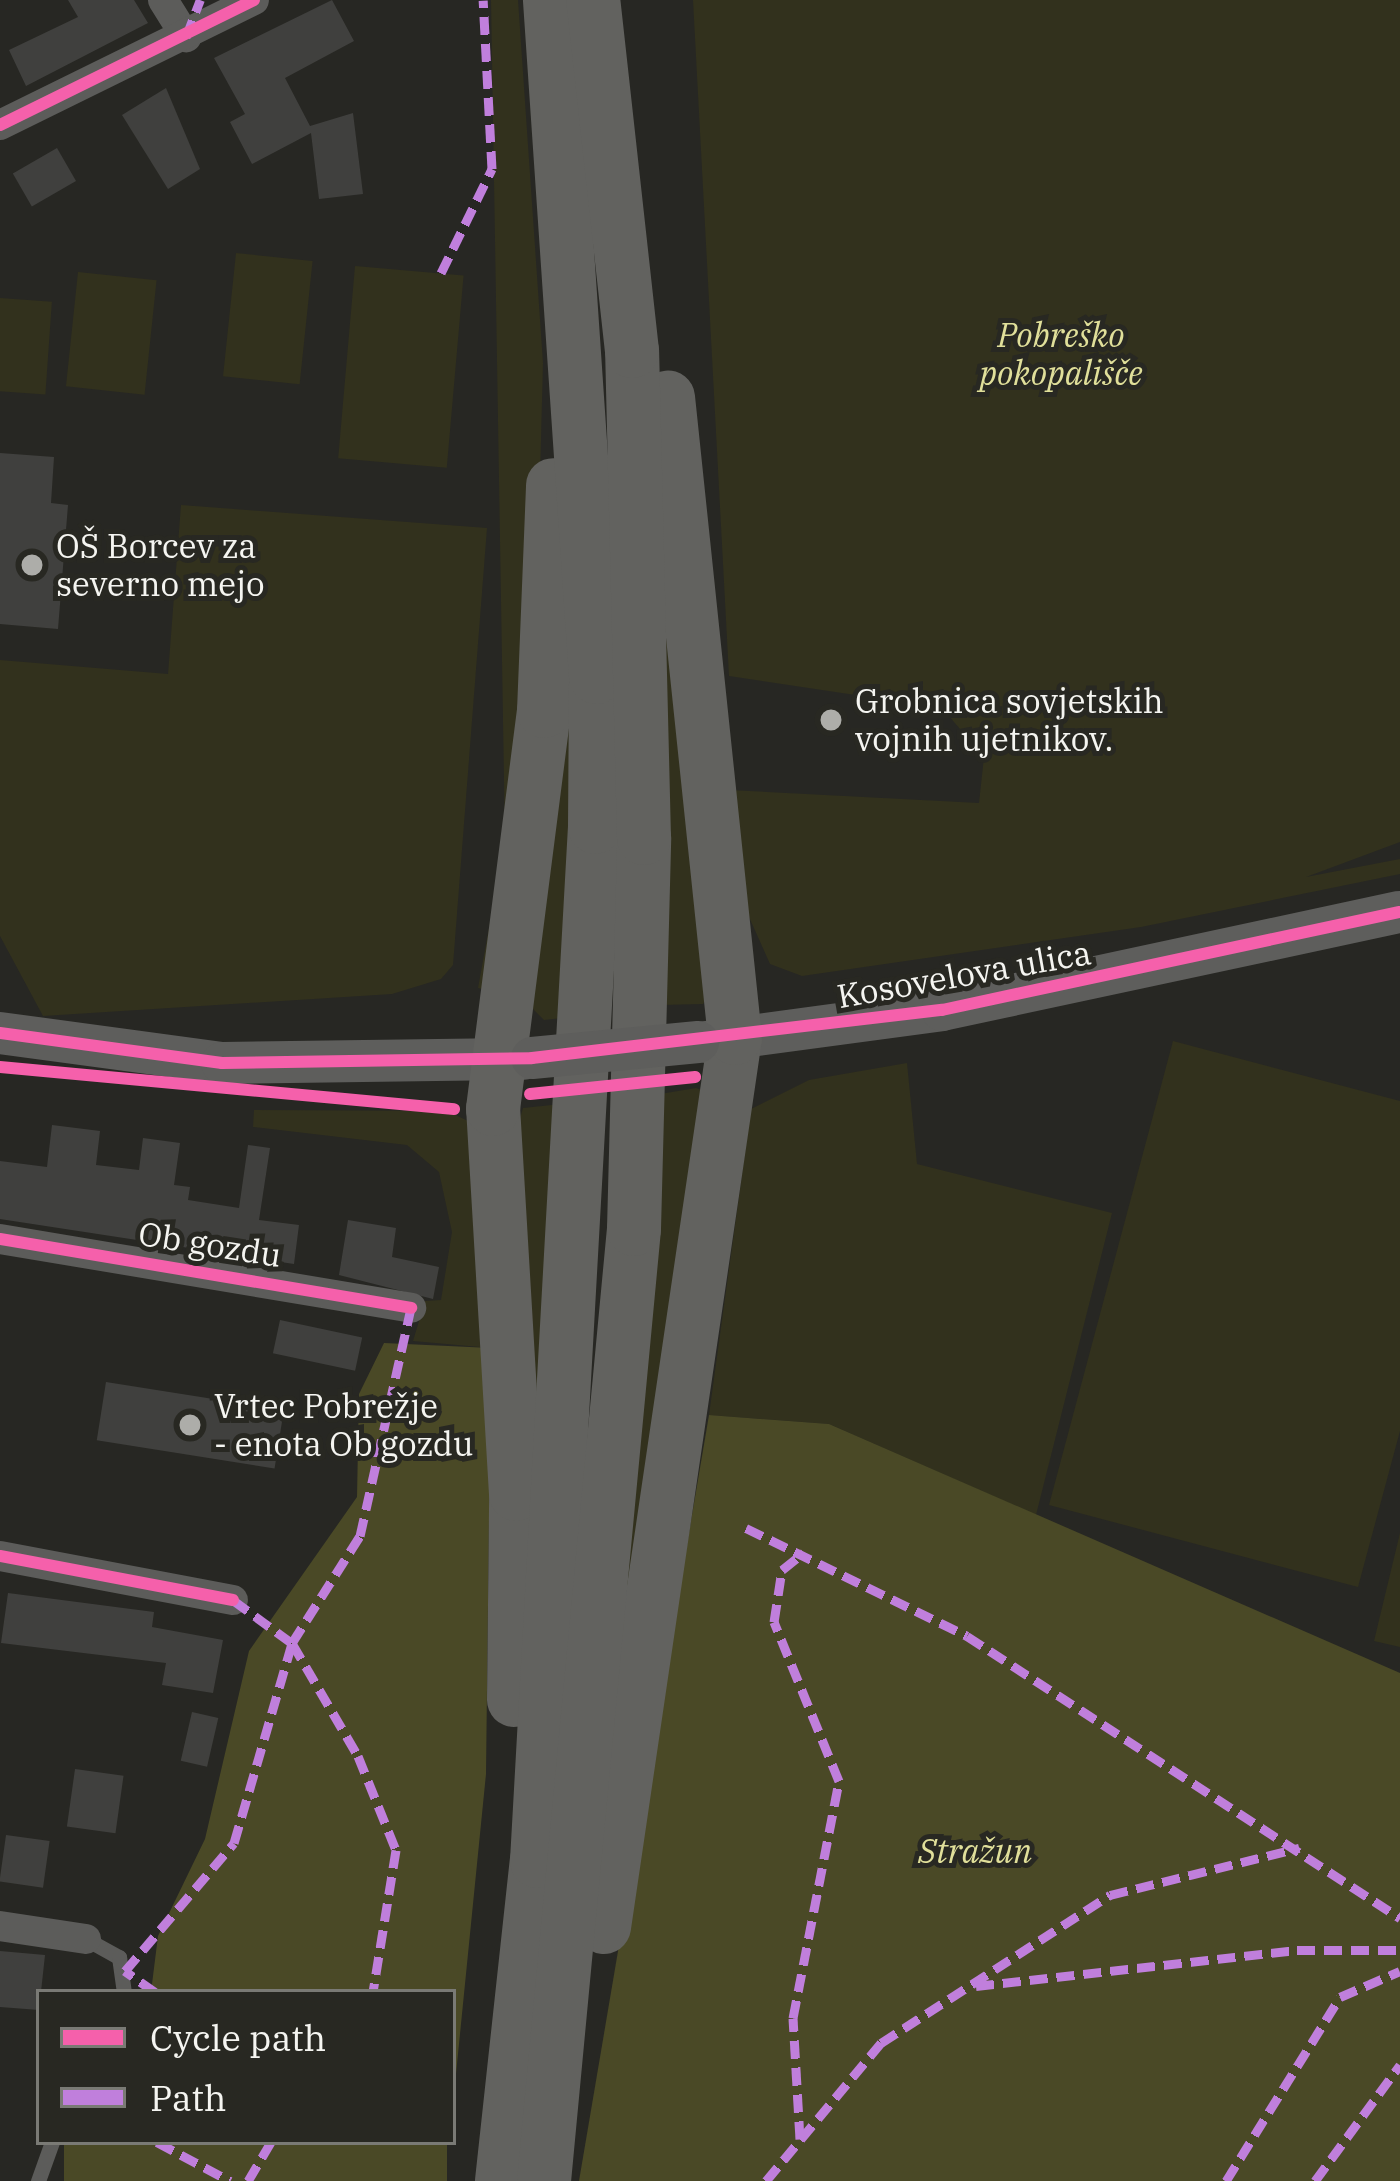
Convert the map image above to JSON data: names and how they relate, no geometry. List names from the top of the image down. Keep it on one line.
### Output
{"streets":{"street":["Kosovelova ulica","Ob gozdu"]},"parks":["Pobreško pokopališče","Stražun"],"places":["OŠ Borcev za severno mejo","Grobnica sovjetskih vojnih ujetnikov.","Vrtec Pobrežje - enota Ob gozdu"],"legend":["Cycle path","Path"]}
